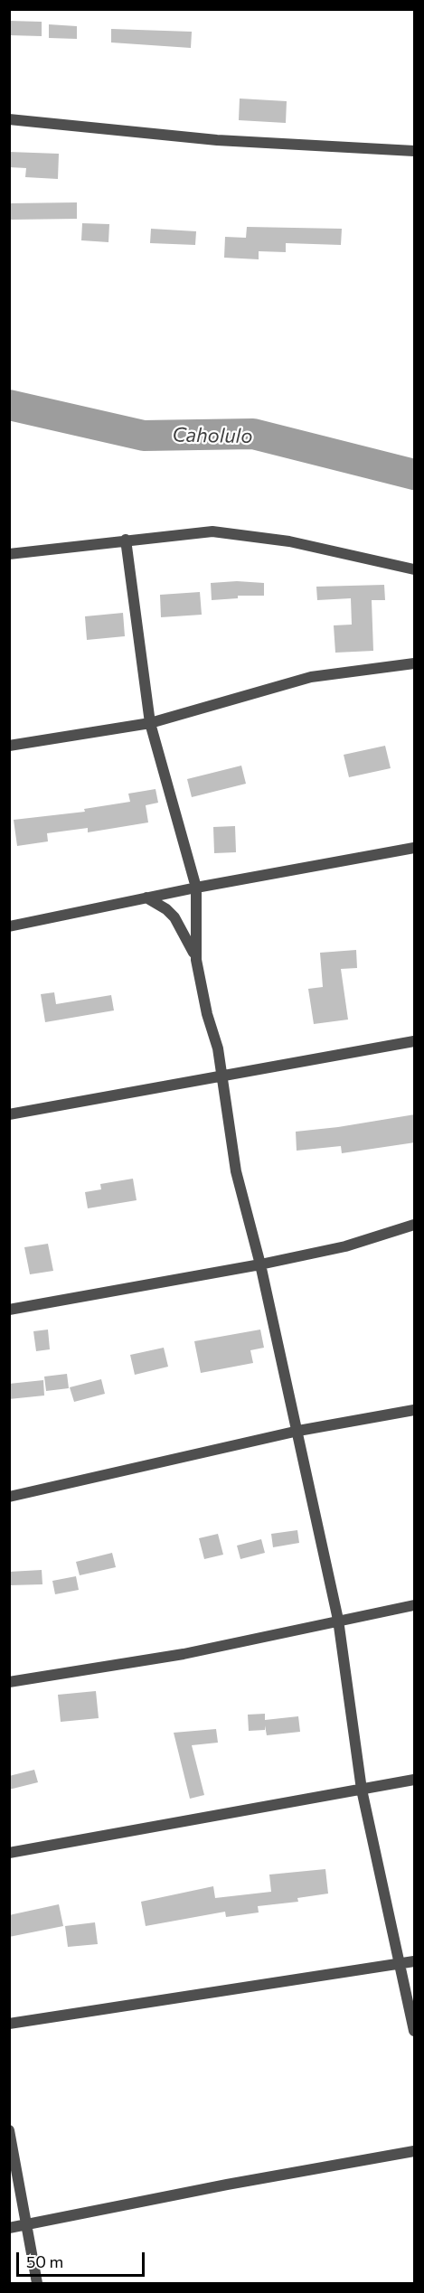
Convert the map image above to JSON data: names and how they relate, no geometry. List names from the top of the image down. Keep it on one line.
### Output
{"water":["Caholulo"],"scale_bar":"50 m"}
